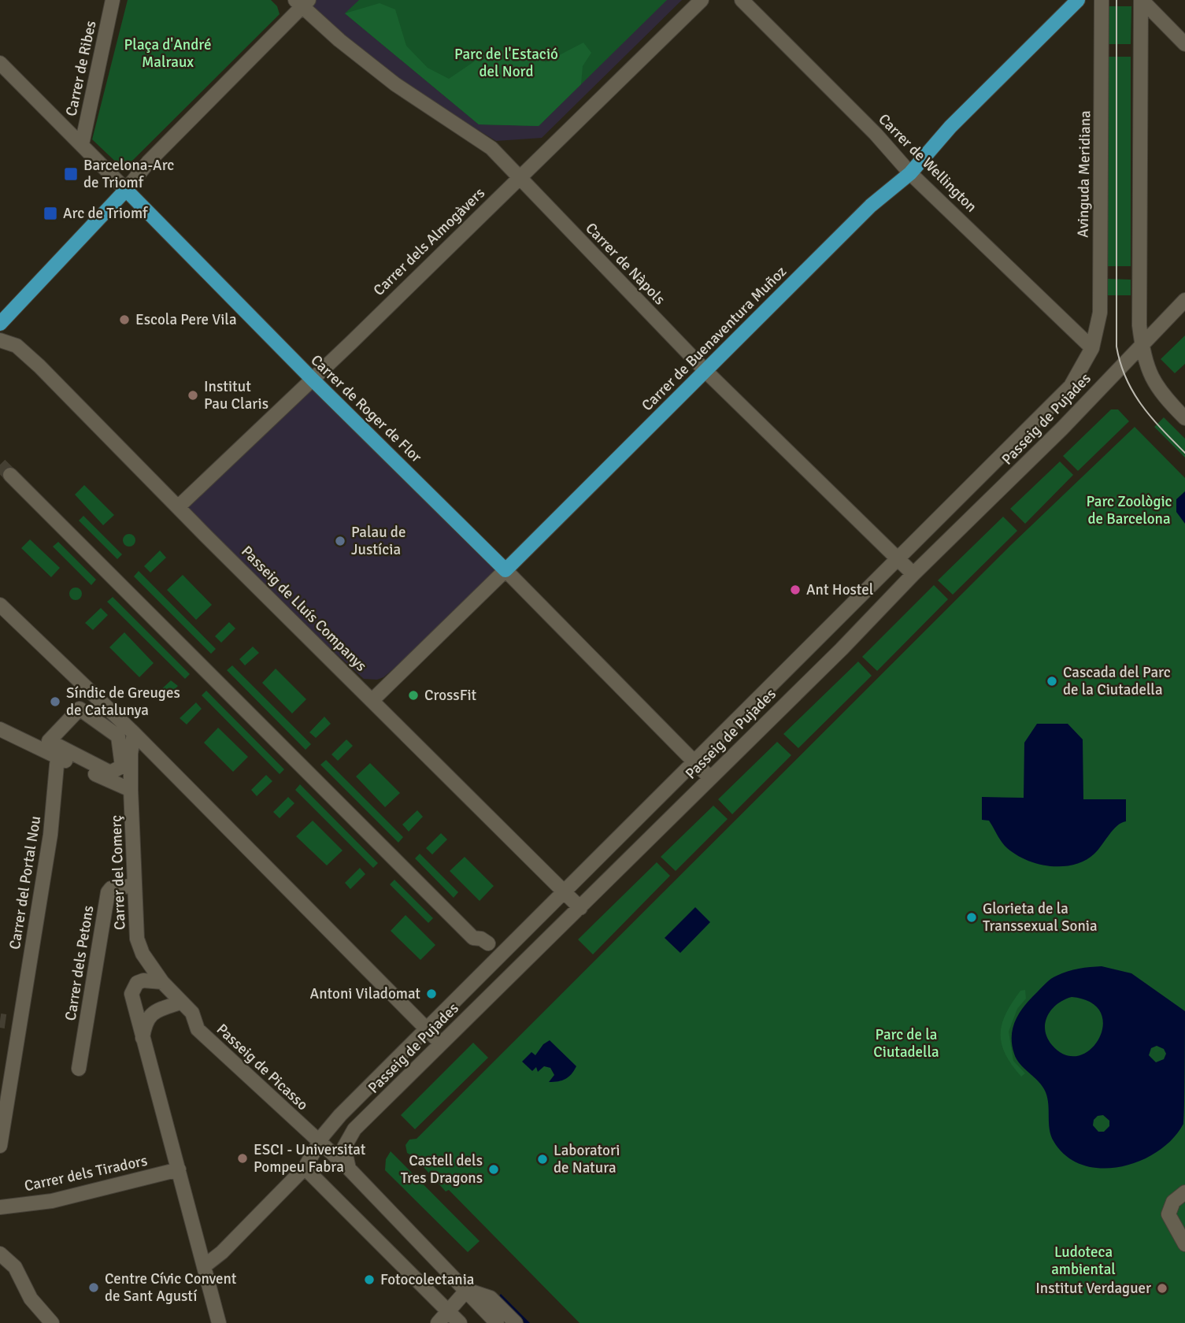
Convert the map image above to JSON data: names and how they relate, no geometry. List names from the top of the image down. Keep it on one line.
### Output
{"streets":{"main road":["Carrer de Buenaventura Muñoz","Carrer de Roger de Flor"],"street":["Carrer de Ribes","Carrer de Wellington","Avinguda Meridiana","Carrer dels Almogàvers","Carrer de Nàpols","Passeig de Pujades","Passeig de Lluís Companys","Carrer del Comerç","Carrer del Portal Nou","Carrer dels Petons","Passeig de Picasso","Carrer dels Tiradors"]},"crossings":[["Carrer de Ribes","Carrer de Roger de Flor"],["Carrer de Wellington","Avinguda Meridiana"],["Carrer de Wellington","Carrer de Buenaventura Muñoz"],["Carrer de Wellington","Passeig de Pujades"],["Avinguda Meridiana","Passeig de Pujades"],["Carrer dels Almogàvers","Carrer de Nàpols"],["Carrer dels Almogàvers","Carrer de Roger de Flor"],["Carrer dels Almogàvers","Passeig de Lluís Companys"],["Carrer de Nàpols","Carrer de Buenaventura Muñoz"],["Carrer de Nàpols","Passeig de Pujades"],["Carrer de Buenaventura Muñoz","Carrer de Roger de Flor"],["Carrer de Buenaventura Muñoz","Passeig de Lluís Companys"],["Carrer de Roger de Flor","Passeig de Pujades"],["Passeig de Pujades","Passeig de Lluís Companys"],["Passeig de Pujades","Passeig de Picasso"],["Carrer del Comerç","Carrer dels Petons"],["Carrer del Comerç","Passeig de Picasso"]],"parks":["Plaça d'André Malraux","Parc de l'Estació del Nord","Parc Zoològic de Barcelona","Parc de la Ciutadella","Ludoteca ambiental"],"places":{"transit":["Barcelona-Arc de Triomf","Arc de Triomf"],"other":["Escola Pere Vila","Institut Pau Claris","Palau de Justícia","Ant Hostel","Cascada del Parc de la Ciutadella","CrossFit","Síndic de Greuges de Catalunya","Glorieta de la Transsexual Sonia","Antoni Viladomat","ESCI - Universitat Pompeu Fabra","Laboratori de Natura","Castell dels Tres Dragons","Fotocolectania","Centre Cívic Convent de Sant Agustí","Institut Verdaguer"]}}
